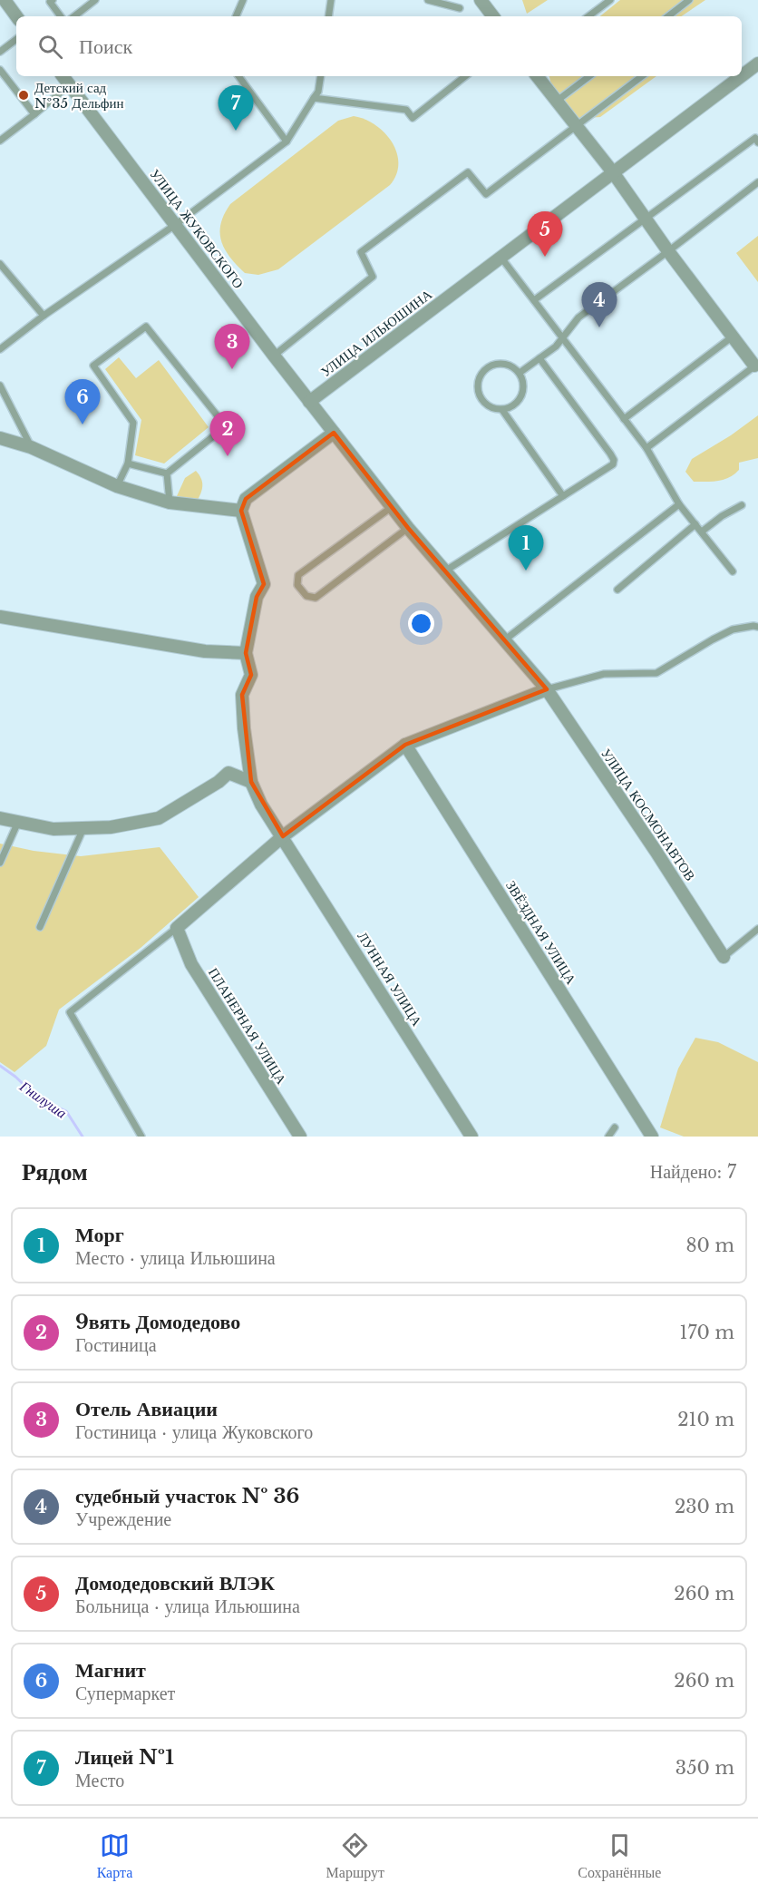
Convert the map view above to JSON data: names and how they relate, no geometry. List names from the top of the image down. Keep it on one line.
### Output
{"streets":{"street":["УЛИЦА ЖУКОВСКОГО","УЛИЦА ИЛЬЮШИНА","УЛИЦА КОСМОНАВТОВ","ЗВЁЗДНАЯ УЛИЦА","ЛУННАЯ УЛИЦА","ПЛАНЕРНАЯ УЛИЦА"]},"crossings":[["УЛИЦА ЖУКОВСКОГО","УЛИЦА ИЛЬЮШИНА"]],"water":["Гнилуша"],"places":["Детский сад №35 Дельфин"],"page":{"search":"Поиск","pins":["7","5","4","3","6","2","1"],"heading":["Рядом","Найдено: 7"],"list":[{"mark":"1","name":"Морг","note":"Место · улица Ильюшина","value":"80 m"},{"mark":"2","name":"9вять Домодедово","note":"Гостиница","value":"170 m"},{"mark":"3","name":"Отель Авиации","note":"Гостиница · улица Жуковского","value":"210 m"},{"mark":"4","name":"судебный участок № 36","note":"Учреждение","value":"230 m"},{"mark":"5","name":"Домодедовский ВЛЭК","note":"Больница · улица Ильюшина","value":"260 m"},{"mark":"6","name":"Магнит","note":"Супермаркет","value":"260 m"},{"mark":"7","name":"Лицей №1","note":"Место","value":"350 m"}],"nav":["Карта","Маршрут","Сохранённые"]}}
